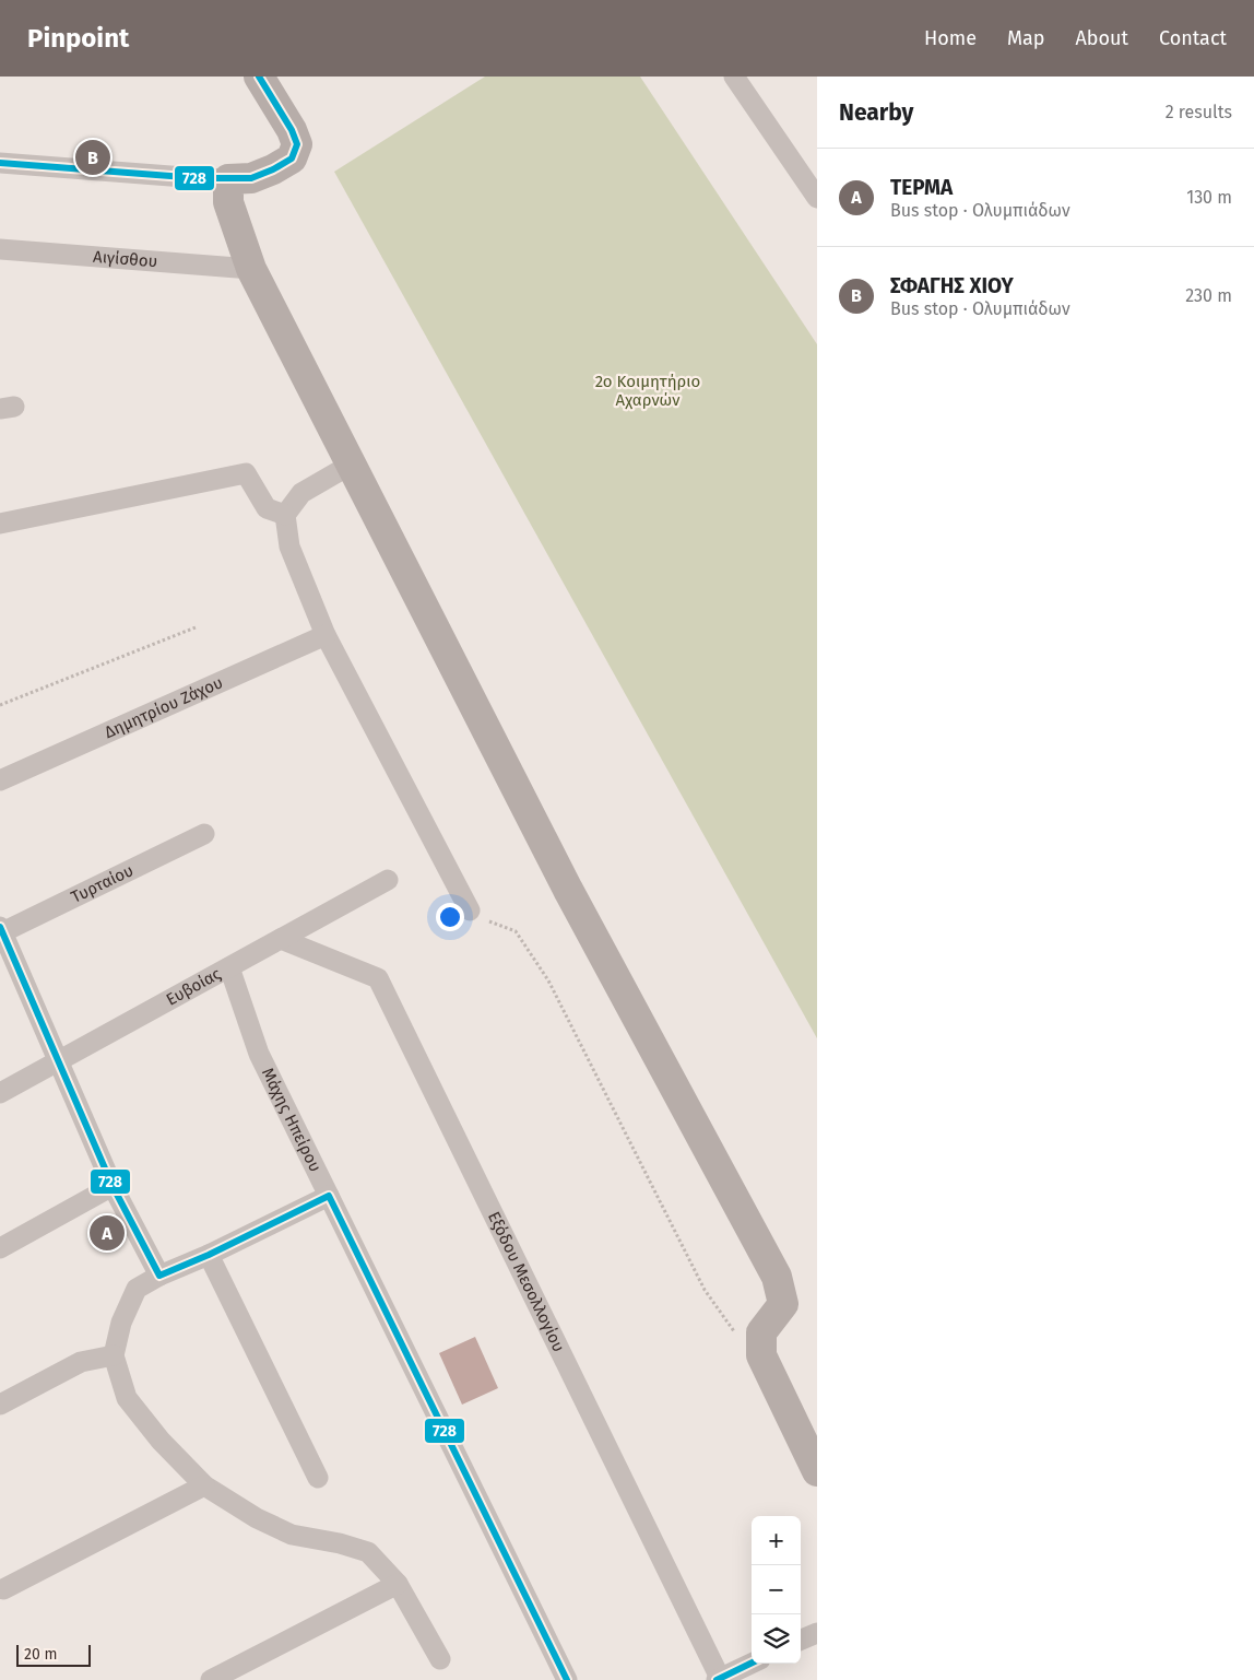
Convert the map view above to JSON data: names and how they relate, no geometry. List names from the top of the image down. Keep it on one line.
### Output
{"streets":{"street":["Αιγίσθου","Δημητρίου Ζάχου","Τυρταίου","Ευβοίας","Μάχης Ηπείρου","Εξόδου Μεσολλογίου"]},"crossings":[["Ευβοίας","Μάχης Ηπείρου"],["Ευβοίας","Εξόδου Μεσολλογίου"]],"parks":["2ο Κοιμητήριο Αχαρνών"],"lines":["transit line 728"],"scale_bar":"20 m","page":{"header":"Pinpoint","nav":["Home","Map","About","Contact"],"heading":["Nearby","2 results"],"pins":["B","A"],"list":[{"mark":"A","name":"ΤΕΡΜΑ","note":"Bus stop · Ολυμπιάδων","value":"130 m"},{"mark":"B","name":"ΣΦΑΓΗΣ ΧΙΟΥ","note":"Bus stop · Ολυμπιάδων","value":"230 m"}],"map_buttons":["+","−"],"scale":"20 m"}}
